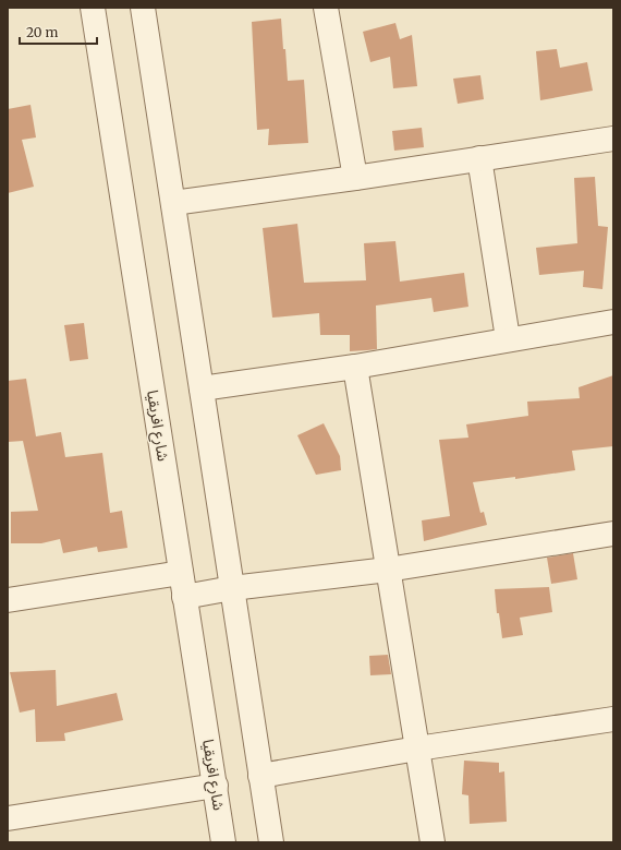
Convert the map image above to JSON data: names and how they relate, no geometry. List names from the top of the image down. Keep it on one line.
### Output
{"streets":{"street":["شارع افريقيا"]},"scale_bar":"20 m"}
